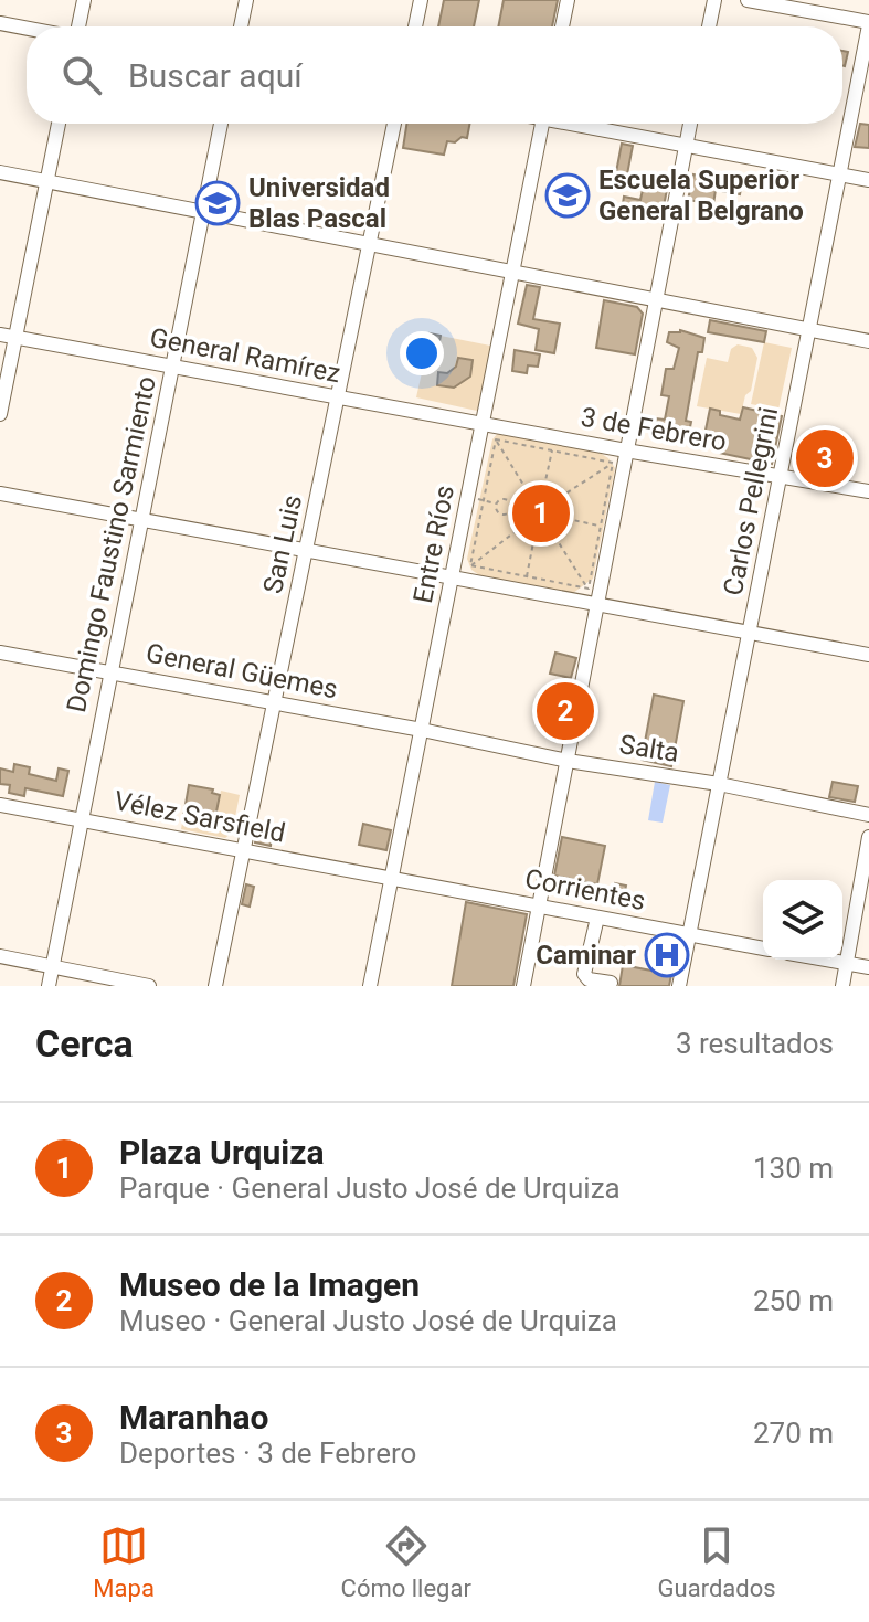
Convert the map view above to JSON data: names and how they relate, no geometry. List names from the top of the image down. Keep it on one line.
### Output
{"streets":{"street":["General Ramírez","3 de Febrero","Carlos Pellegrini","Domingo Faustino Sarmiento","San Luis","Entre Ríos","General Güemes","Salta","Vélez Sarsfield","Corrientes"]},"crossings":[["General Ramírez","3 de Febrero"],["General Ramírez","Domingo Faustino Sarmiento"],["General Ramírez","San Luis"],["General Ramírez","Entre Ríos"],["3 de Febrero","Carlos Pellegrini"],["3 de Febrero","Entre Ríos"],["Carlos Pellegrini","Salta"],["Carlos Pellegrini","Corrientes"],["Domingo Faustino Sarmiento","General Güemes"],["Domingo Faustino Sarmiento","Vélez Sarsfield"],["San Luis","General Güemes"],["San Luis","Vélez Sarsfield"],["Entre Ríos","General Güemes"],["Entre Ríos","Salta"],["Entre Ríos","Vélez Sarsfield"],["Entre Ríos","Corrientes"],["General Güemes","Salta"],["Vélez Sarsfield","Corrientes"]],"places":{"school or university":["Escuela Superior General Belgrano","Universidad Blas Pascal"],"hospital":["Caminar"]},"page":{"search":"Buscar aquí","pins":["3","1","2"],"heading":["Cerca","3 resultados"],"list":[{"mark":"1","name":"Plaza Urquiza","note":"Parque · General Justo José de Urquiza","value":"130 m"},{"mark":"2","name":"Museo de la Imagen","note":"Museo · General Justo José de Urquiza","value":"250 m"},{"mark":"3","name":"Maranhao","note":"Deportes · 3 de Febrero","value":"270 m"}],"nav":["Mapa","Cómo llegar","Guardados"]}}
